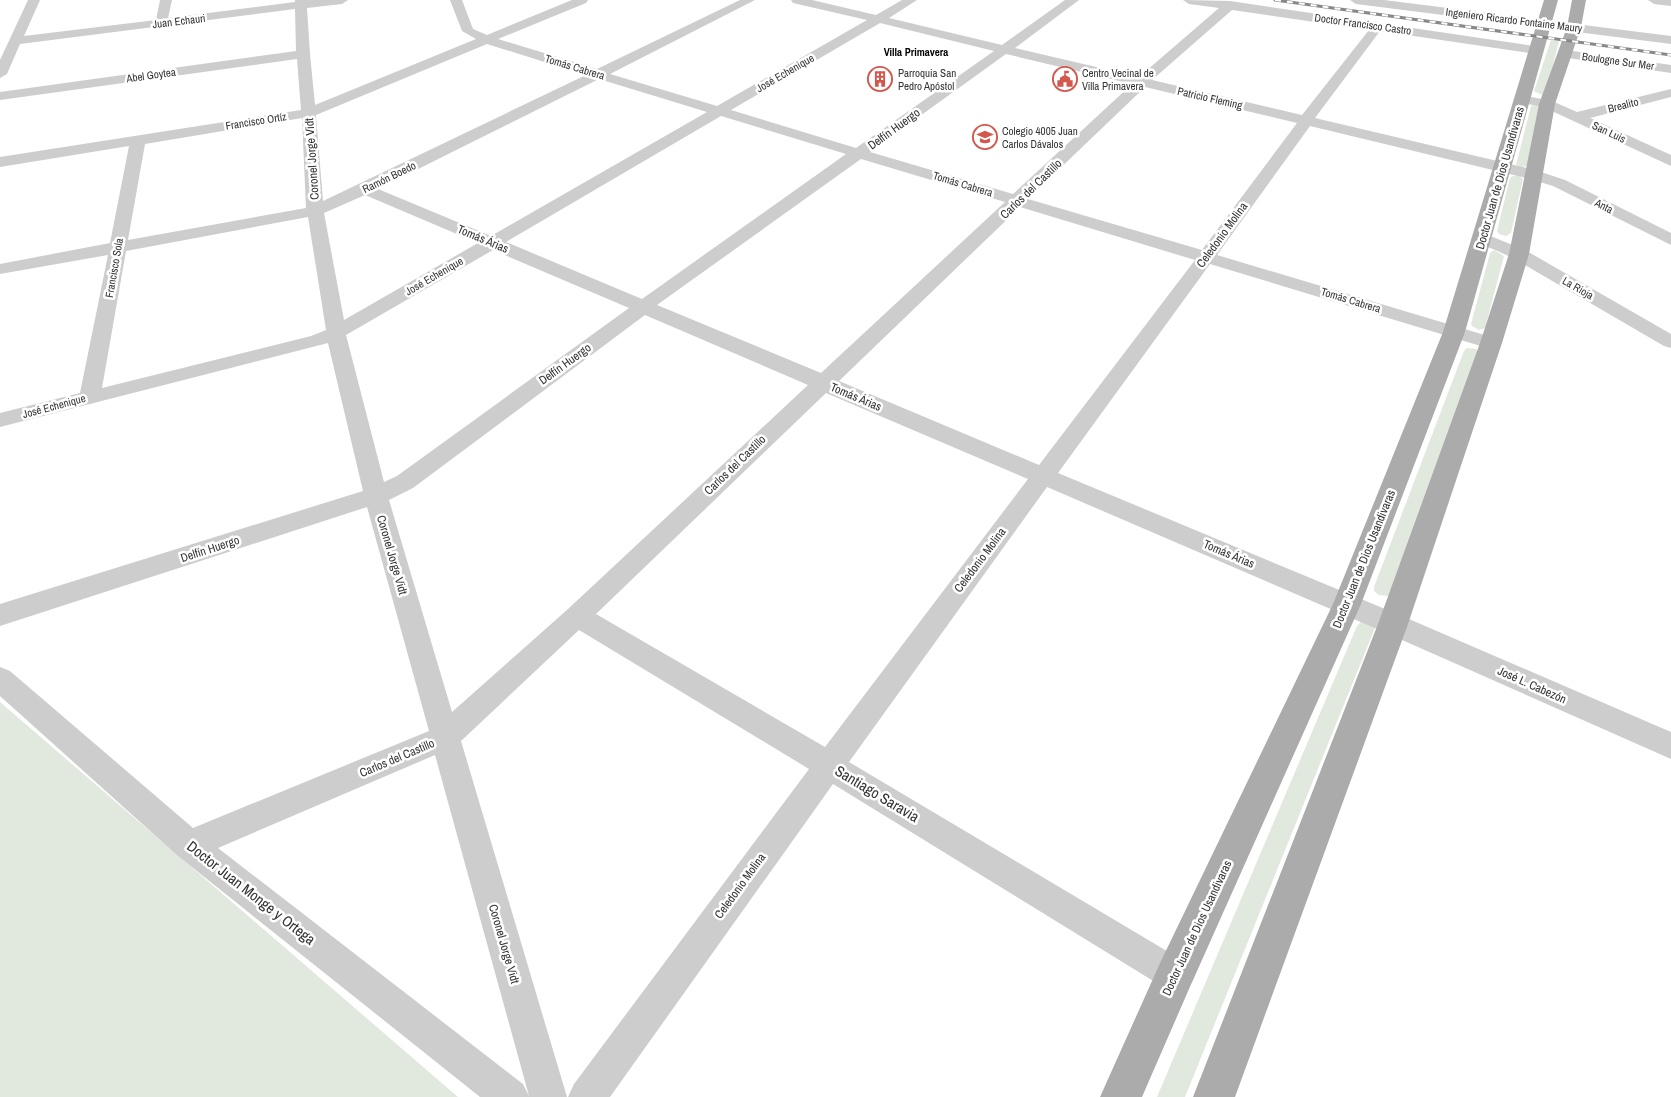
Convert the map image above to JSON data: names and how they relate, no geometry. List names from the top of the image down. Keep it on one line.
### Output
{"streets":{"main road":["Doctor Juan de Dios Usandivaras"],"street":["Ingeniero Ricardo Fontaine Maury","Juan Echauri","Doctor Francisco Castro","Boulogne Sur Mer","Tomás Cabrera","José Echenique","Abel Goytea","Patricio Fleming","Brealito","Francisco Ortíz","Delfín Huergo","San Luis","Coronel Jorge Vidt","Ramón Boedo","Carlos del Castillo","Anta","Celedonio Molina","Tomás Árias","Francisco Sola","La Rioja","José L. Cabezón","Santiago Saravia","Doctor Juan Monge y Ortega"]},"crossings":[["Ingeniero Ricardo Fontaine Maury","Doctor Juan de Dios Usandivaras"],["Juan Echauri","Coronel Jorge Vidt"],["Doctor Francisco Castro","Doctor Juan de Dios Usandivaras"],["Doctor Francisco Castro","Carlos del Castillo"],["Doctor Francisco Castro","Celedonio Molina"],["Tomás Cabrera","José Echenique"],["Tomás Cabrera","Francisco Ortíz"],["Tomás Cabrera","Delfín Huergo"],["Tomás Cabrera","Ramón Boedo"],["Tomás Cabrera","Doctor Juan de Dios Usandivaras"],["Tomás Cabrera","Carlos del Castillo"],["Tomás Cabrera","Celedonio Molina"],["José Echenique","Patricio Fleming"],["José Echenique","Coronel Jorge Vidt"],["José Echenique","Tomás Árias"],["José Echenique","Francisco Sola"],["Abel Goytea","Coronel Jorge Vidt"],["Patricio Fleming","Delfín Huergo"],["Patricio Fleming","Doctor Juan de Dios Usandivaras"],["Patricio Fleming","Carlos del Castillo"],["Patricio Fleming","Anta"],["Patricio Fleming","Celedonio Molina"],["Brealito","San Luis"],["Francisco Ortíz","Coronel Jorge Vidt"],["Francisco Ortíz","Francisco Sola"],["Delfín Huergo","Coronel Jorge Vidt"],["Delfín Huergo","Tomás Árias"],["San Luis","Doctor Juan de Dios Usandivaras"],["Coronel Jorge Vidt","Ramón Boedo"],["Coronel Jorge Vidt","Carlos del Castillo"],["Ramón Boedo","Tomás Árias"],["Ramón Boedo","Francisco Sola"],["Doctor Juan de Dios Usandivaras","Tomás Árias"],["Doctor Juan de Dios Usandivaras","La Rioja"],["Doctor Juan de Dios Usandivaras","Santiago Saravia"],["Carlos del Castillo","Tomás Árias"],["Carlos del Castillo","Santiago Saravia"],["Carlos del Castillo","Doctor Juan Monge y Ortega"],["Celedonio Molina","Tomás Árias"],["Celedonio Molina","Santiago Saravia"],["Tomás Árias","José L. Cabezón"]],"districts":["Villa Primavera"],"places":{"building":["Parroquia San Pedro Apóstol"],"public building":["Centro Vecinal de Villa Primavera"],"school or university":["Colegio 4005 Juan Carlos Dávalos"]}}
